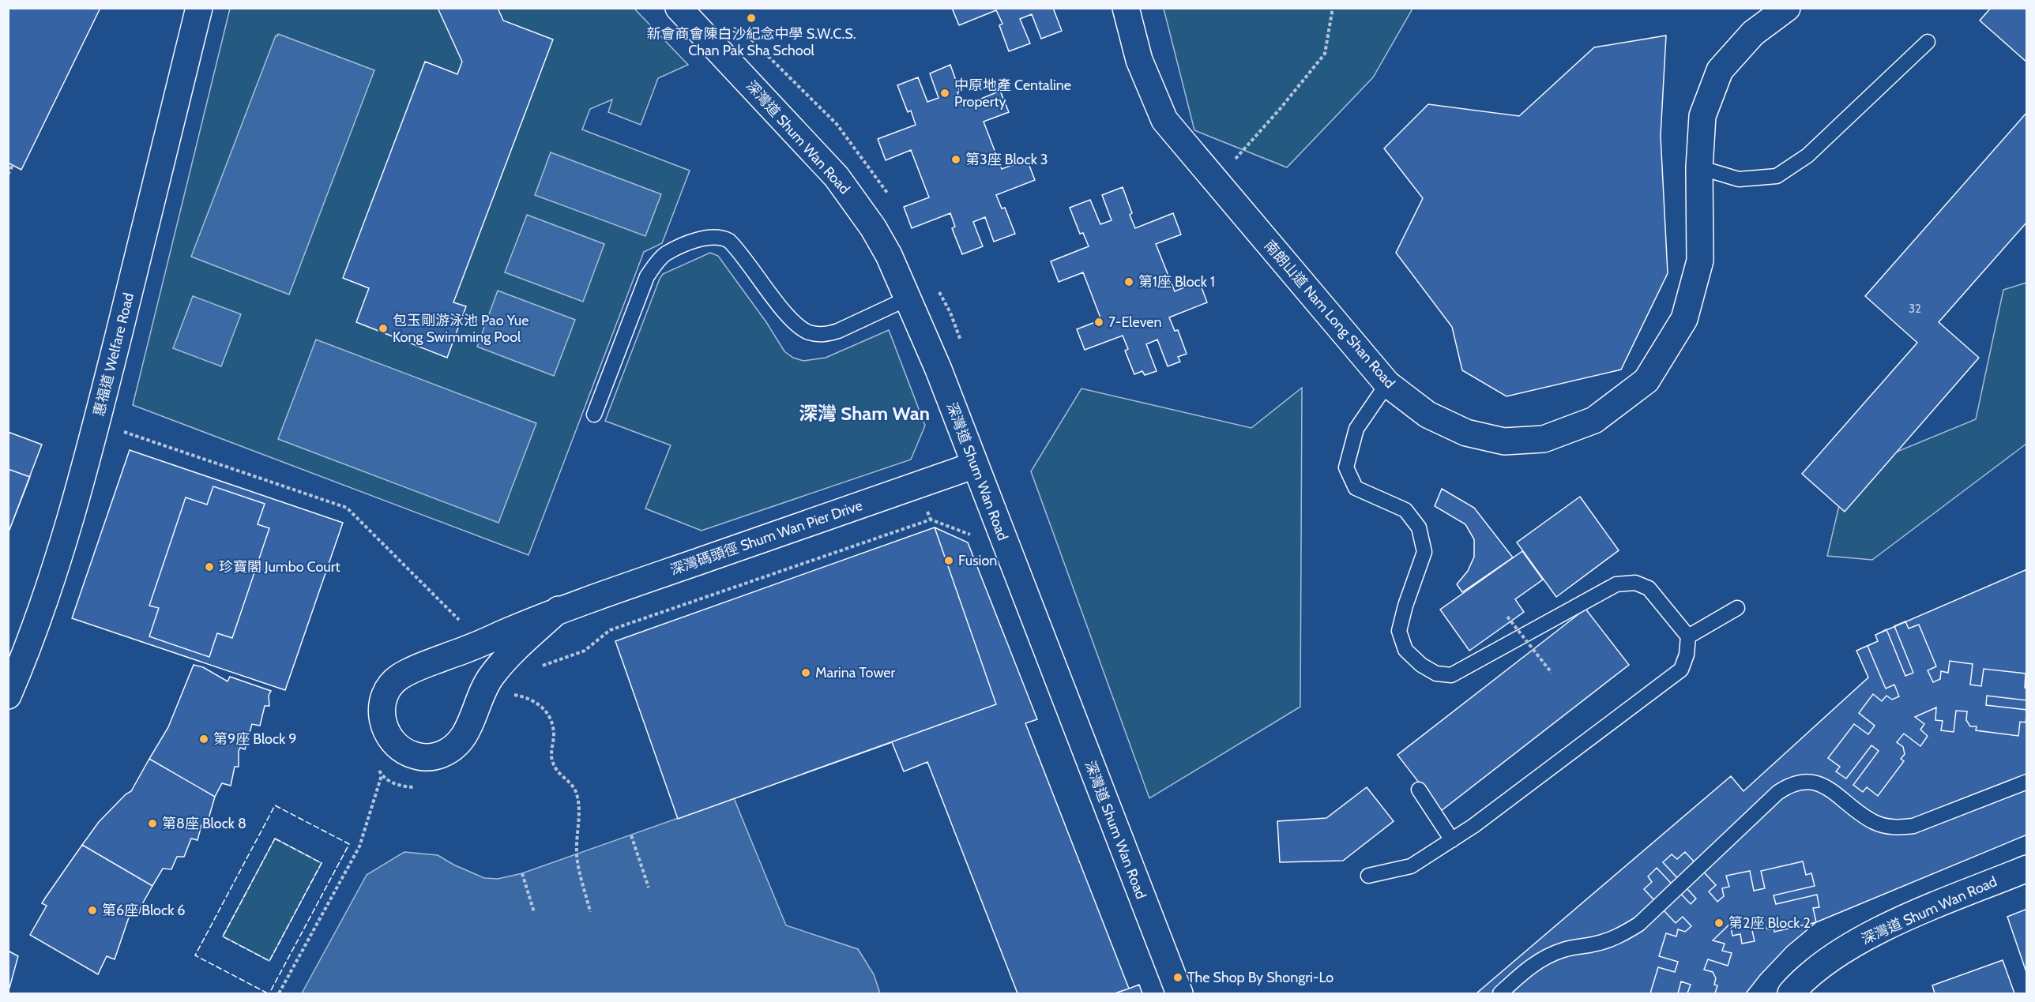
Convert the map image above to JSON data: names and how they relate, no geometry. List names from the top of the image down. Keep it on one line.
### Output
{"streets":{"street":["深灣道 Shum Wan Road","南朗山道 Nam Long Shan Road","惠福道 Welfare Road","深灣碼頭徑 Shum Wan Pier Drive"]},"crossings":[["深灣道 Shum Wan Road","深灣碼頭徑 Shum Wan Pier Drive"]],"districts":["深灣 Sham Wan"],"places":["新會商會陳白沙紀念中學 S.W.C.S. Chan Pak Sha School","中原地產 Centaline Property","第3座 Block 3","第1座 Block 1","7-Eleven","包玉剛游泳池 Pao Yue Kong Swimming Pool","Fusion","珍寶閣 Jumbo Court","Marina Tower","第9座 Block 9","第8座 Block 8","第6座 Block 6","第2座 Block 2","The Shop By Shongri-Lo"],"house_numbers":["32"]}
